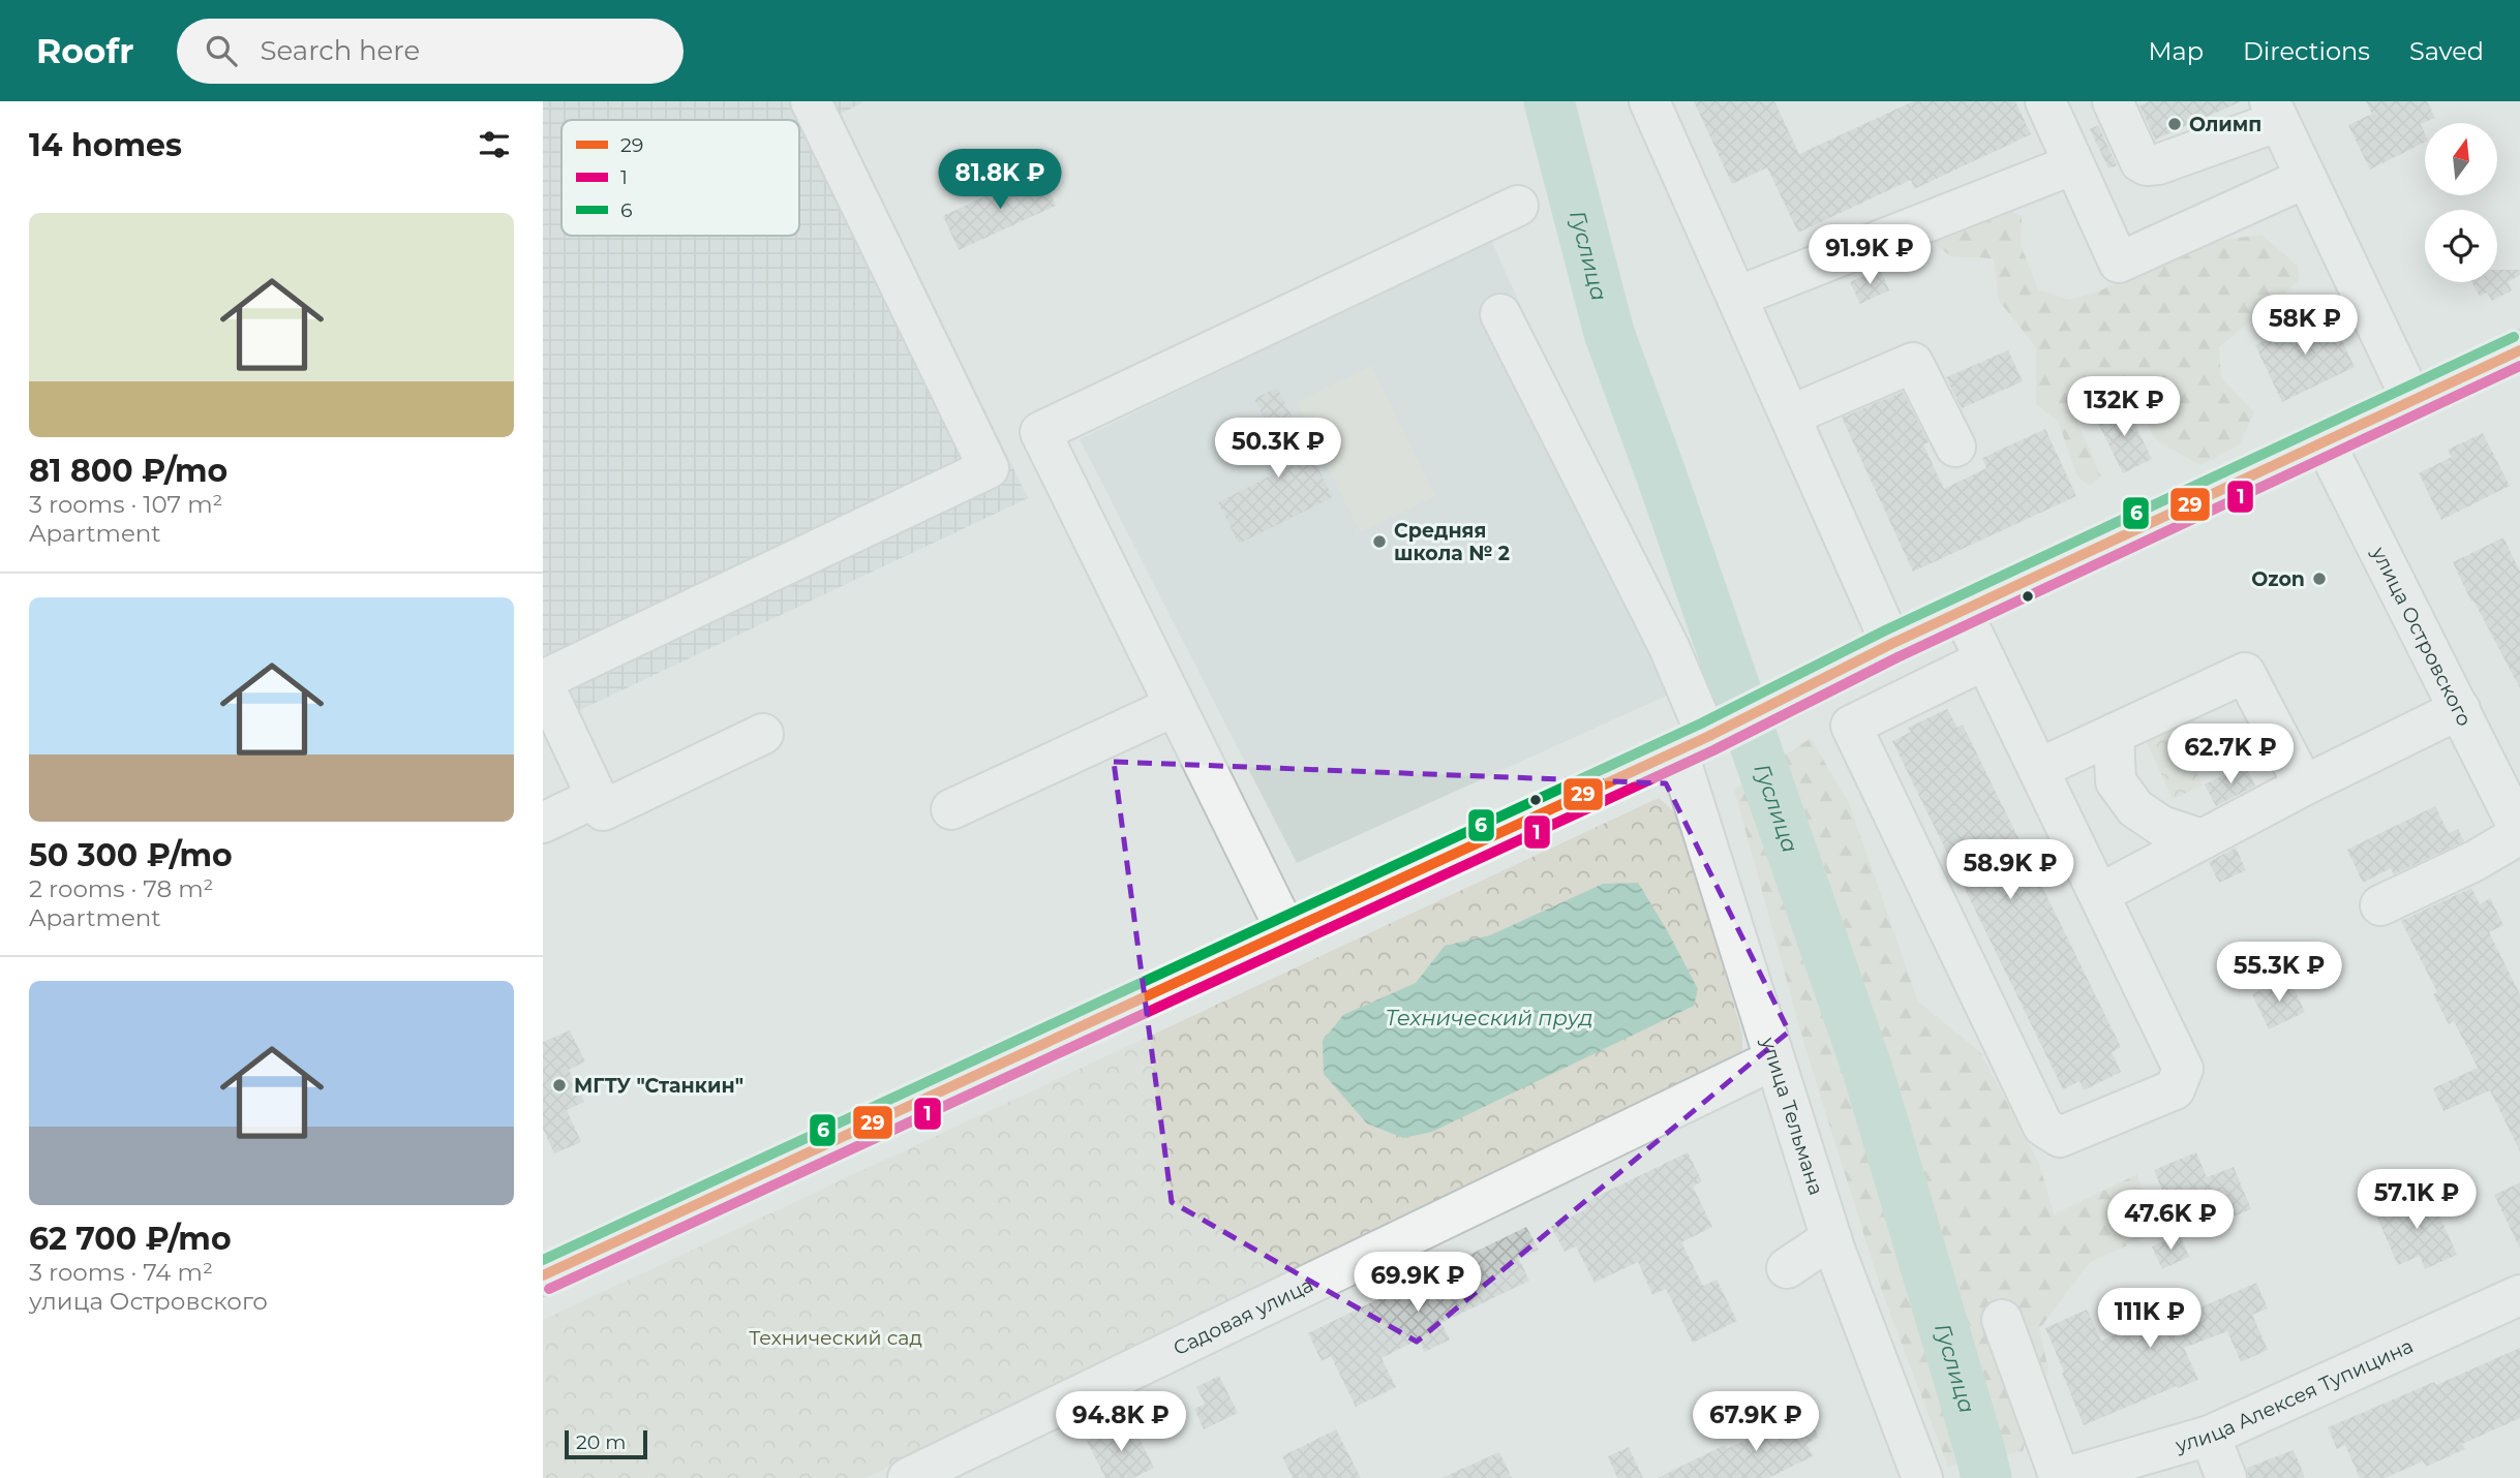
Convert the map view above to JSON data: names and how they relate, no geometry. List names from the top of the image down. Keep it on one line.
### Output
{"streets":{"street":["улица Островского","улица Тельмана","Садовая улица","улица Алексея Тупицина"]},"crossings":[["улица Тельмана","Садовая улица"]],"water":["Гуслица","Технический пруд"],"parks":["Технический сад"],"places":["Олимп","Средняя школа № 2","Ozon","МГТУ \"Станкин\""],"lines":["transit line 6","transit line 29","transit line 1"],"legend":["29","1","6"],"scale_bar":"20 m","north":"top","page":{"header":"Roofr","search":"Search here","nav":["Map","Directions","Saved"],"heading":"14 homes","price":["81.8K ₽","91.9K ₽","58K ₽","132K ₽","50.3K ₽","62.7K ₽","58.9K ₽","55.3K ₽","57.1K ₽","47.6K ₽","69.9K ₽","111K ₽","94.8K ₽","67.9K ₽"],"list":[{"name":"81 800 ₽/mo","note":"3 rooms · 107 m² · Apartment"},{"name":"50 300 ₽/mo","note":"2 rooms · 78 m² · Apartment"},{"name":"62 700 ₽/mo","note":"3 rooms · 74 m² · улица Островского"}],"scale":"20 m"}}
